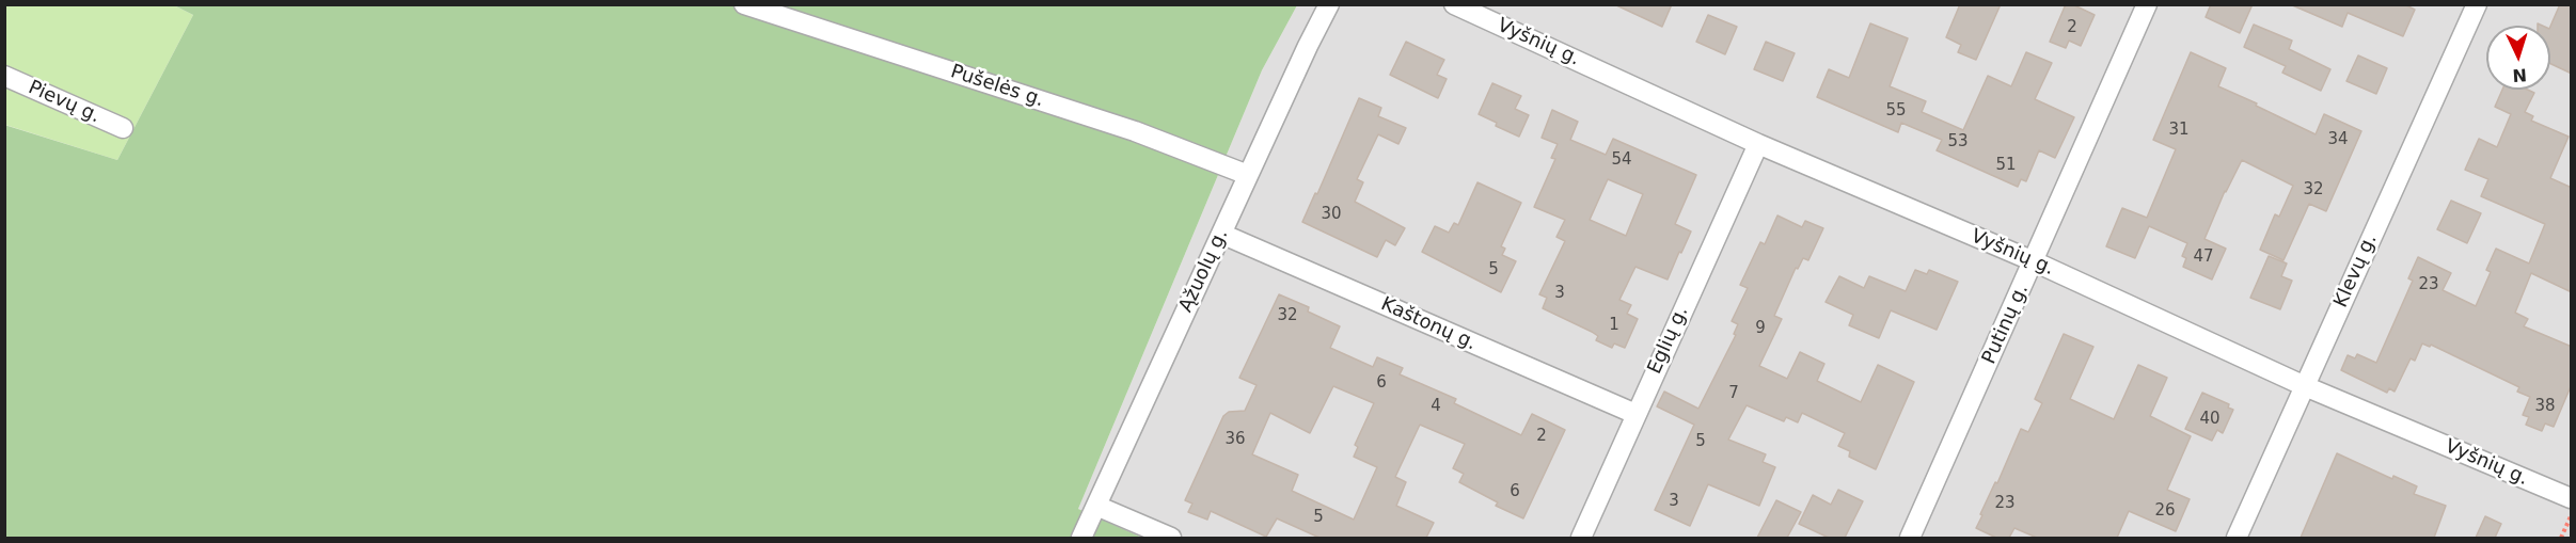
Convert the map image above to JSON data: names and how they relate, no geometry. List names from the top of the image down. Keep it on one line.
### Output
{"streets":{"street":["Vyšnių g.","Pušelės g.","Pievų g.","Ąžuolų g.","Klevų g.","Kaštonų g.","Putinų g.","Eglių g."]},"crossings":[["Vyšnių g.","Klevų g."],["Vyšnių g.","Putinų g."],["Vyšnių g.","Eglių g."],["Pušelės g.","Ąžuolų g."],["Ąžuolų g.","Kaštonų g."],["Kaštonų g.","Eglių g."]],"house_numbers":["2","55","31","34","53","54","51","32","30","47","5","23","3","32","1","9","6","7","4","38","40","2","36","5","6","3","23","26","5"],"north":"bottom"}
